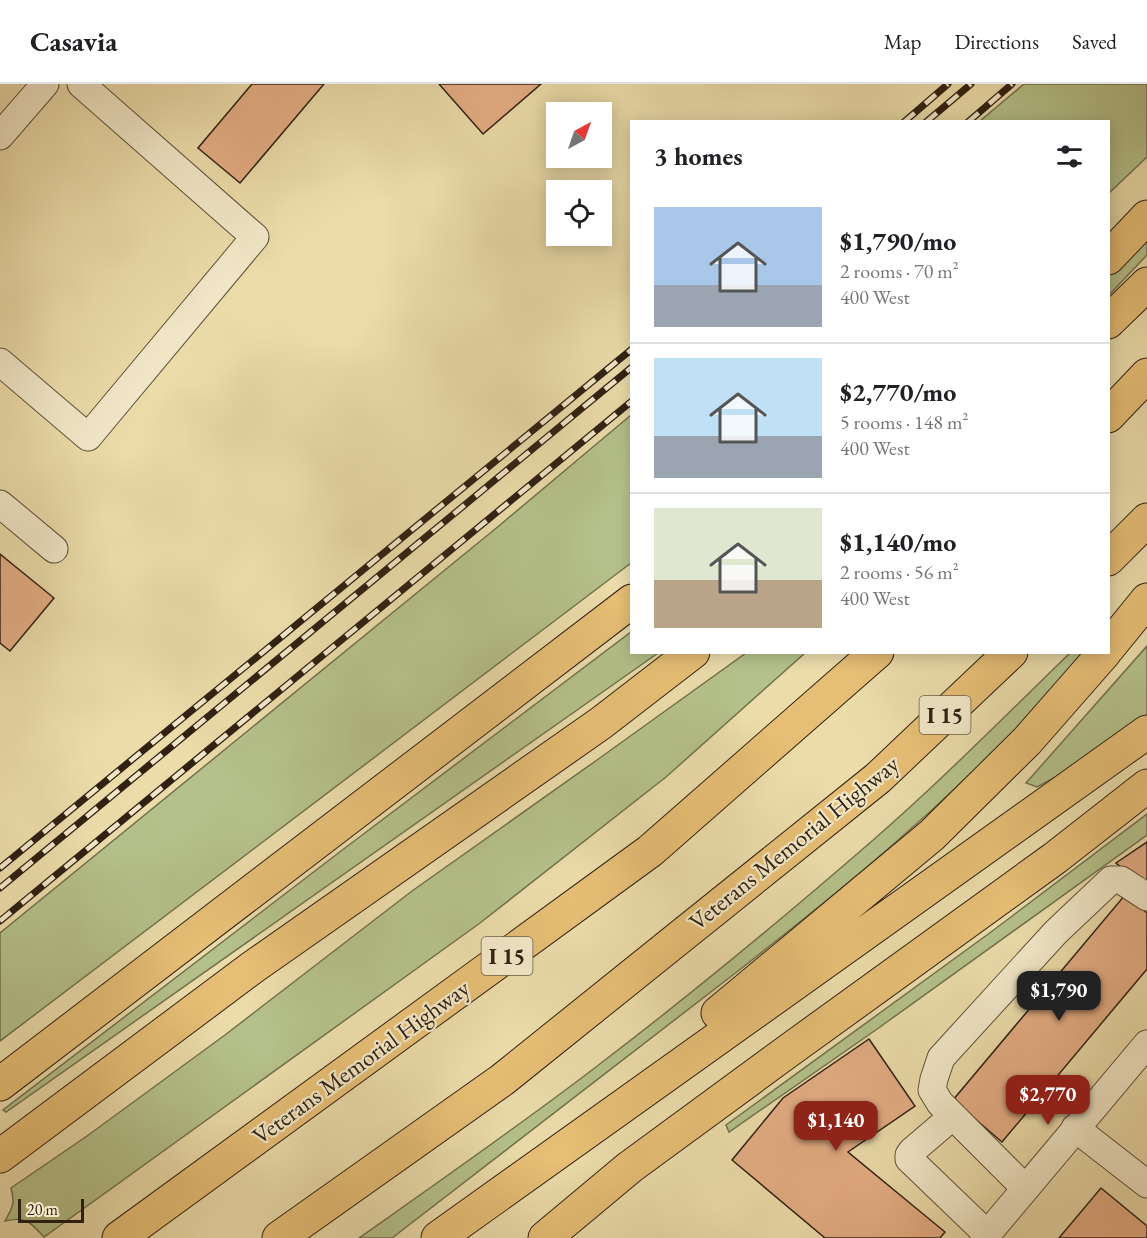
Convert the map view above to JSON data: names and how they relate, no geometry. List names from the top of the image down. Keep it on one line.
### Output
{"streets":{"highway":["I 15","Veterans Memorial Highway"]},"scale_bar":"20 m","north":"top right","page":{"header":"Casavia","nav":["Map","Directions","Saved"],"heading":"3 homes","list":[{"name":"$1,790/mo","note":"2 rooms · 70 m² · 400 West"},{"name":"$2,770/mo","note":"5 rooms · 148 m² · 400 West"},{"name":"$1,140/mo","note":"2 rooms · 56 m² · 400 West"}],"price":["$1,790","$2,770","$1,140"],"scale":"20 m"}}
